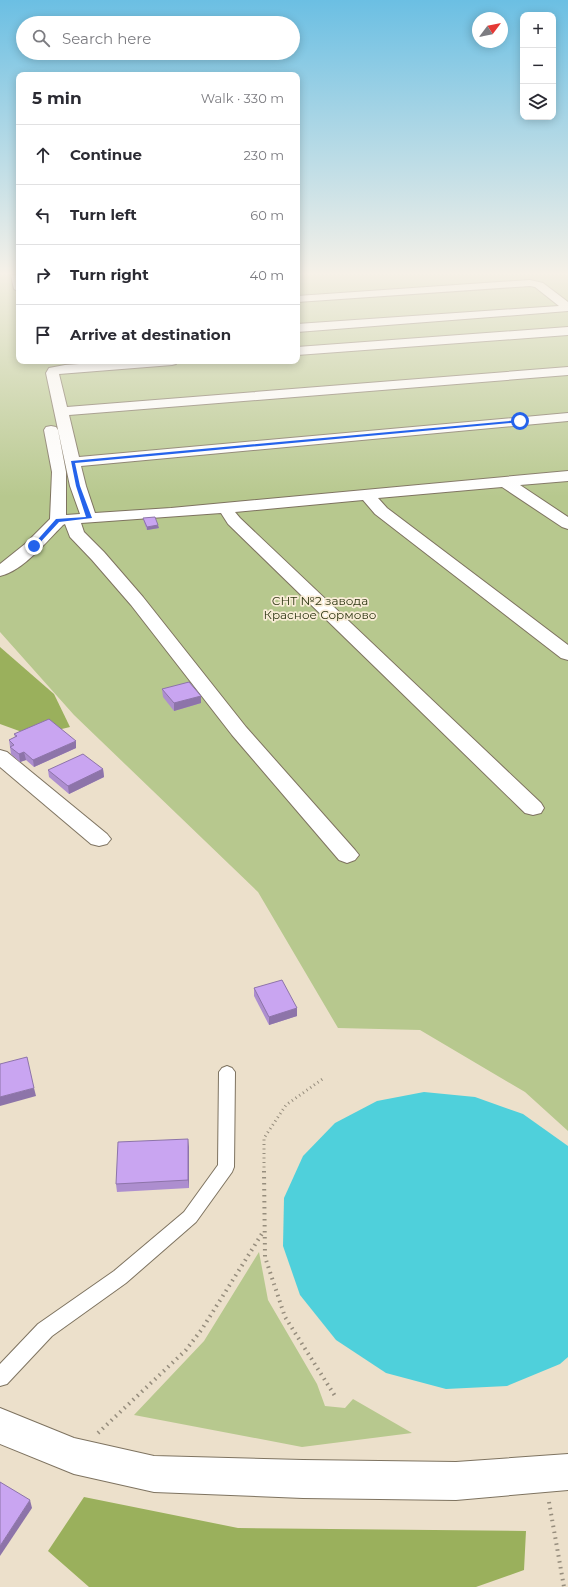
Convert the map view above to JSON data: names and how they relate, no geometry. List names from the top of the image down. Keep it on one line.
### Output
{"parks":["СНТ №2 завода Красное Сормово"],"north":"top right","page":{"map_buttons":["+","−"],"search":"Search here","heading":["5 min","Walk · 330 m"],"list":[["Continue","230 m"],["Turn left","60 m"],["Turn right","40 m"],"Arrive at destination"]}}
